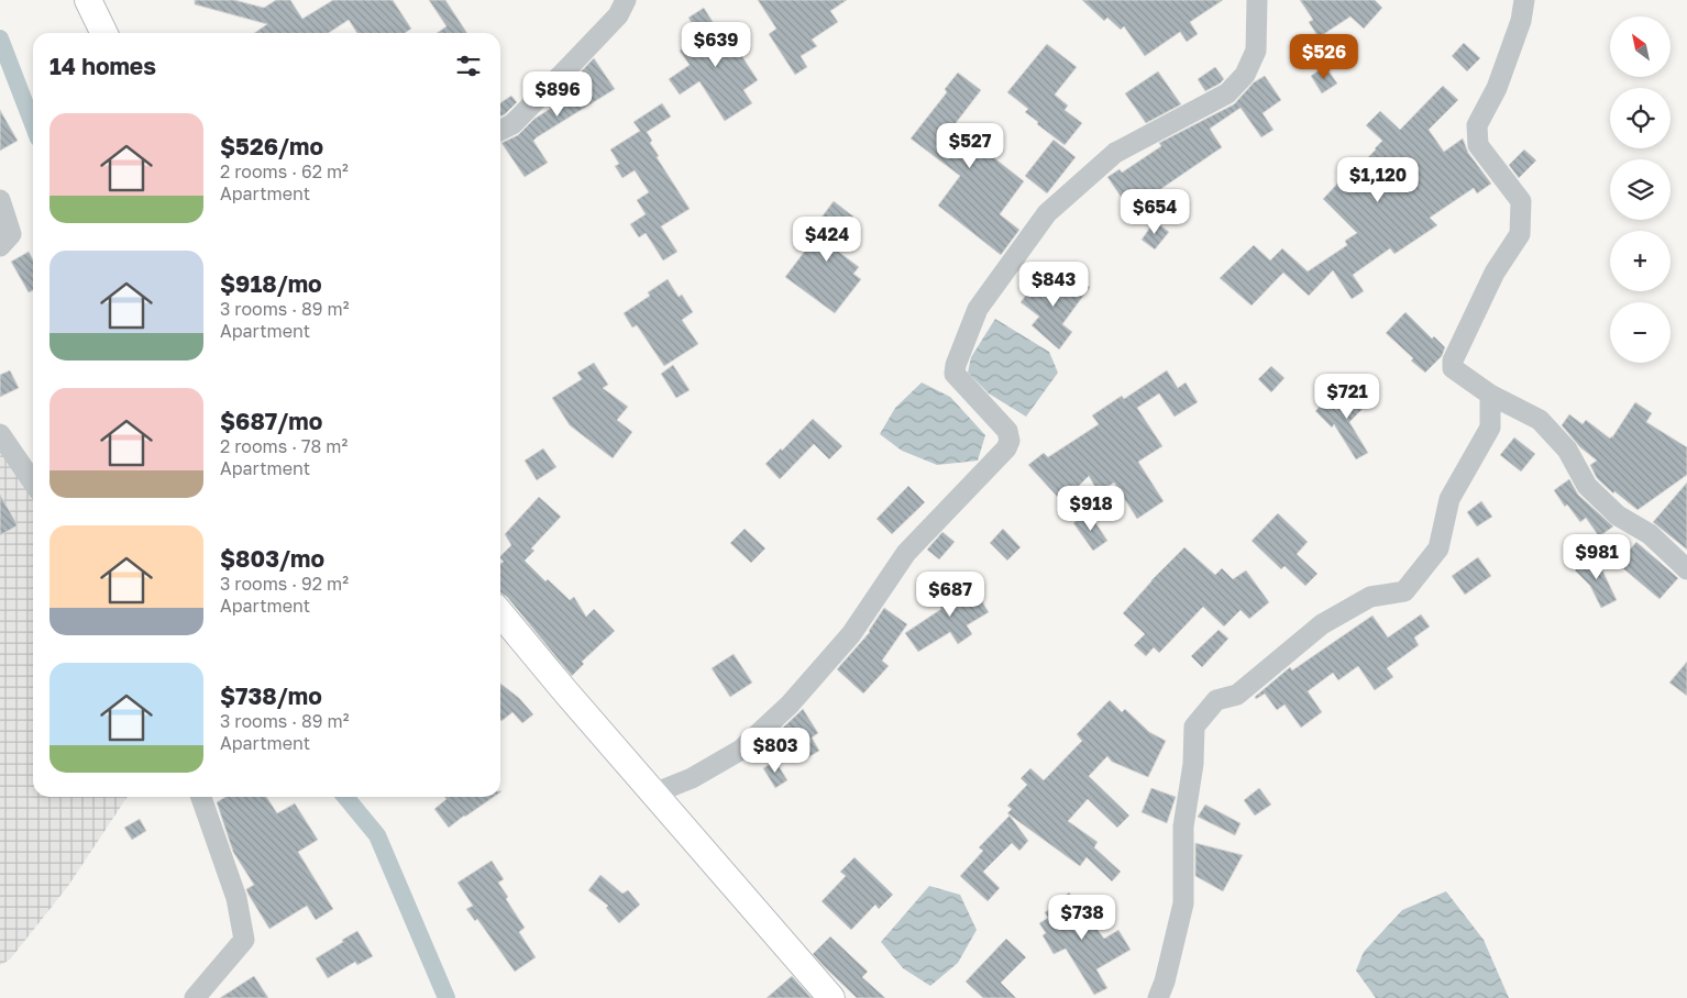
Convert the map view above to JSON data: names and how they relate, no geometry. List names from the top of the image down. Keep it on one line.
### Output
{"north":"top left","page":{"map_buttons":["+","−"],"price":["$639","$526","$896","$527","$1,120","$654","$424","$843","$721","$918","$981","$687","$803","$738"],"heading":"14 homes","list":[{"name":"$526/mo","note":"2 rooms · 62 m² · Apartment"},{"name":"$918/mo","note":"3 rooms · 89 m² · Apartment"},{"name":"$687/mo","note":"2 rooms · 78 m² · Apartment"},{"name":"$803/mo","note":"3 rooms · 92 m² · Apartment"},{"name":"$738/mo","note":"3 rooms · 89 m² · Apartment"}]}}
